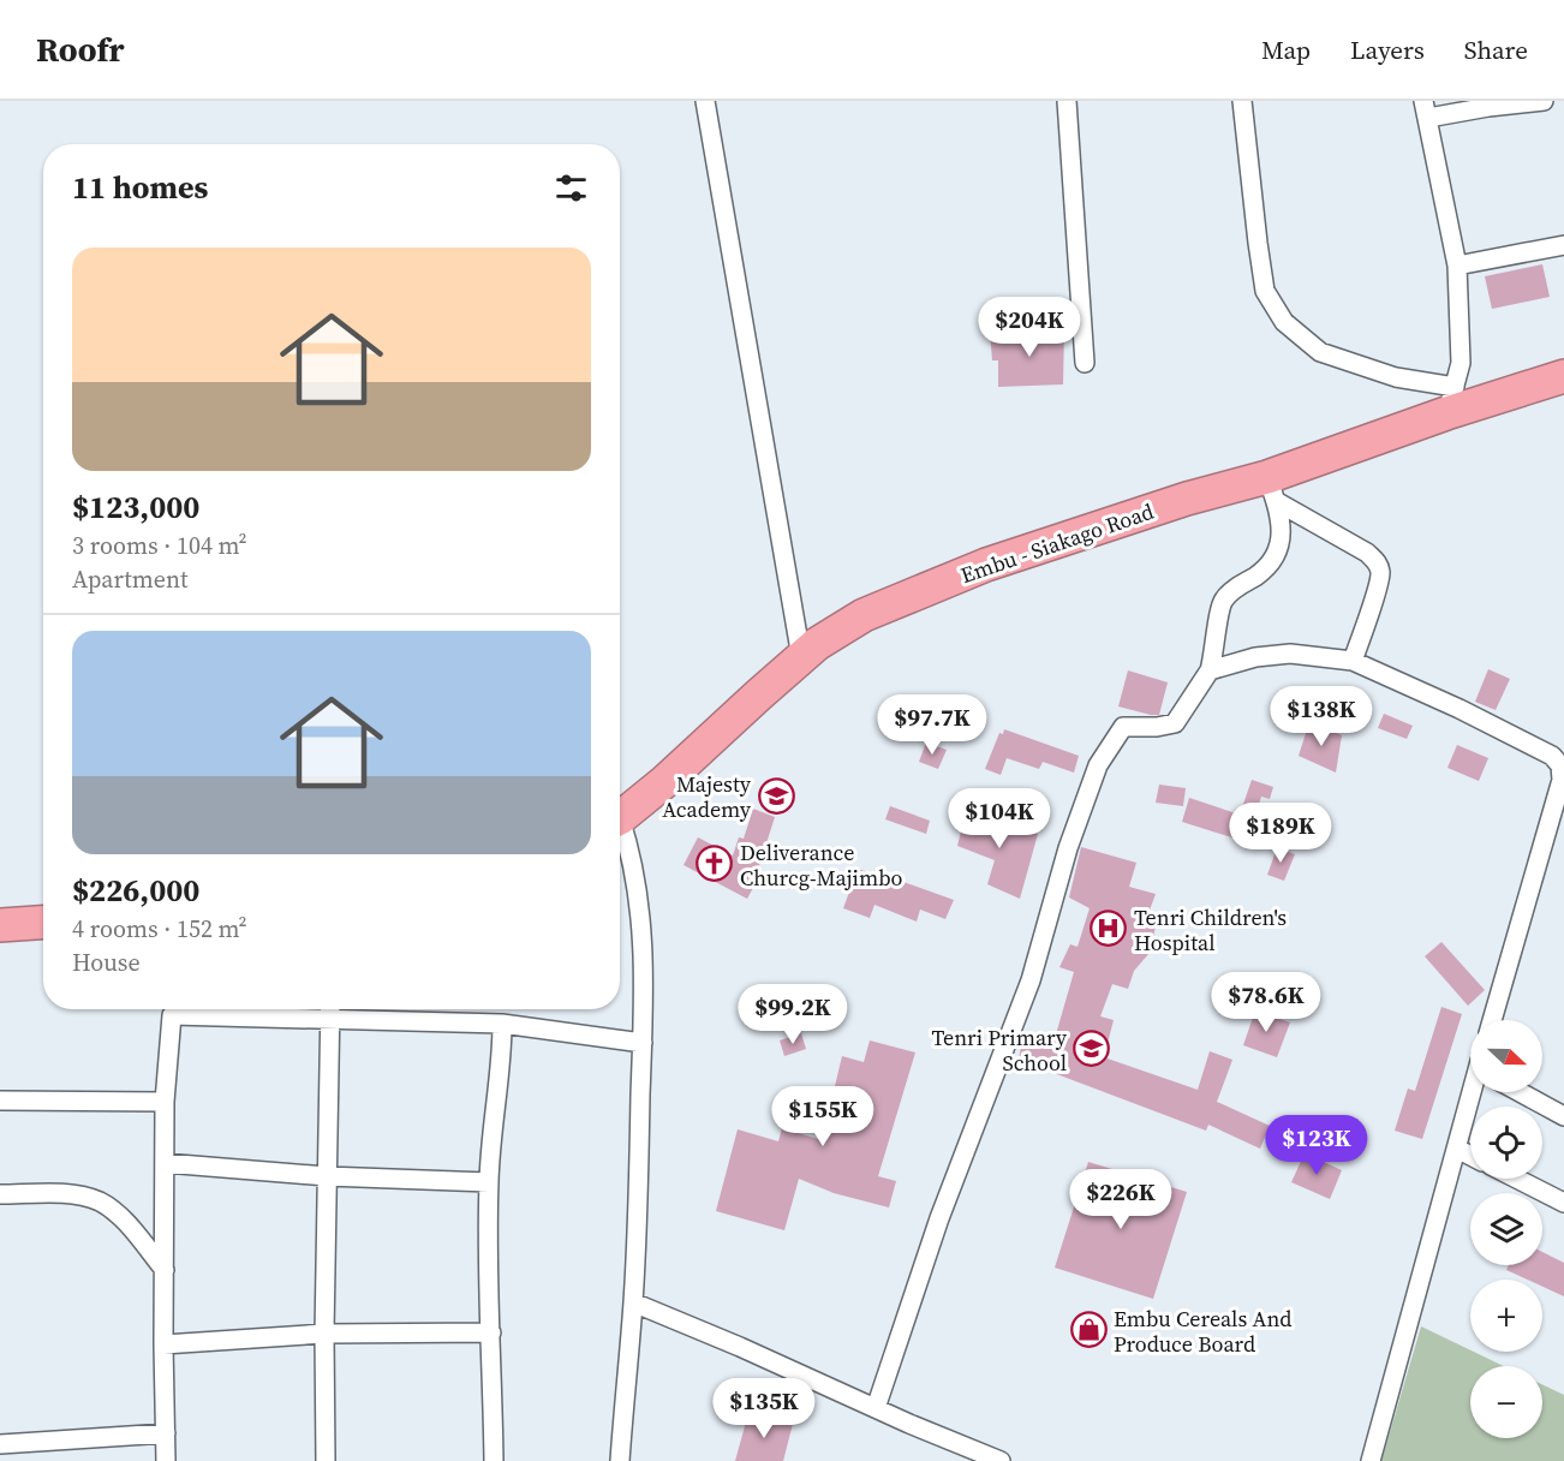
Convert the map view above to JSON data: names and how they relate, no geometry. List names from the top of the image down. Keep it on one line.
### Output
{"streets":{"highway":["Embu - Siakago Road"]},"places":{"school or university":["Majesty Academy","Tenri Primary School"],"church":["Deliverance Churcg-Majimbo"],"hospital":["Tenri Children's Hospital"],"shop":["Embu Cereals And Produce Board"]},"north":"right","page":{"header":"Roofr","nav":["Map","Layers","Share"],"heading":"11 homes","list":[{"name":"$123,000","note":"3 rooms · 104 m² · Apartment"},{"name":"$226,000","note":"4 rooms · 152 m² · House"}],"price":["$204K","$138K","$97.7K","$104K","$189K","$78.6K","$99.2K","$155K","$123K","$226K","$135K"],"map_buttons":["+","−"]}}
